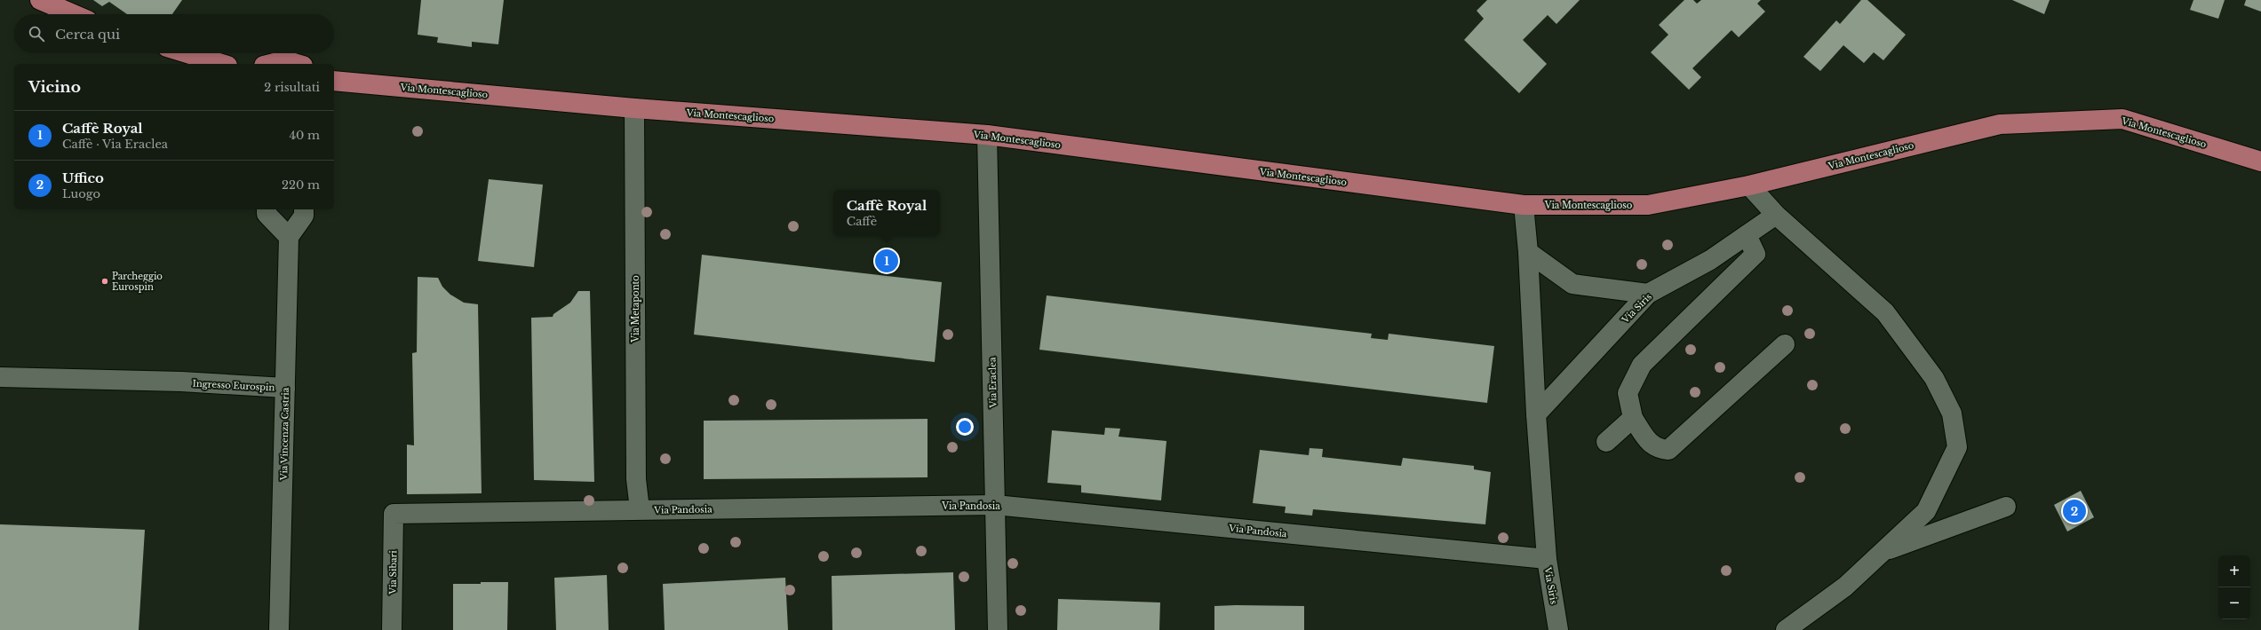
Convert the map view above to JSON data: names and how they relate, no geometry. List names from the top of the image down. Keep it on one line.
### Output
{"streets":{"main road":["Via Montescaglioso"],"street":["Via Siris","Via Metaponto","Via Eraclea","Ingresso Eurospin","Via Vincenza Castria","Via Pandosia","Via Sibari"]},"crossings":[["Via Montescaglioso","Via Siris"],["Via Montescaglioso","Via Metaponto"],["Via Montescaglioso","Via Eraclea"],["Via Siris","Via Pandosia"],["Via Metaponto","Via Pandosia"],["Via Eraclea","Via Pandosia"],["Ingresso Eurospin","Via Vincenza Castria"],["Via Pandosia","Via Sibari"]],"places":["Parcheggio Eurospin"],"page":{"search":"Cerca qui","heading":["Vicino","2 risultati"],"list":[{"mark":"1","name":"Caffè Royal","note":"Caffè · Via Eraclea","value":"40 m"},{"mark":"2","name":"Uffico","note":"Luogo","value":"220 m"}],"popup":["Caffè Royal","Caffè"],"pins":["1","2"],"map_buttons":["+","−"]}}
